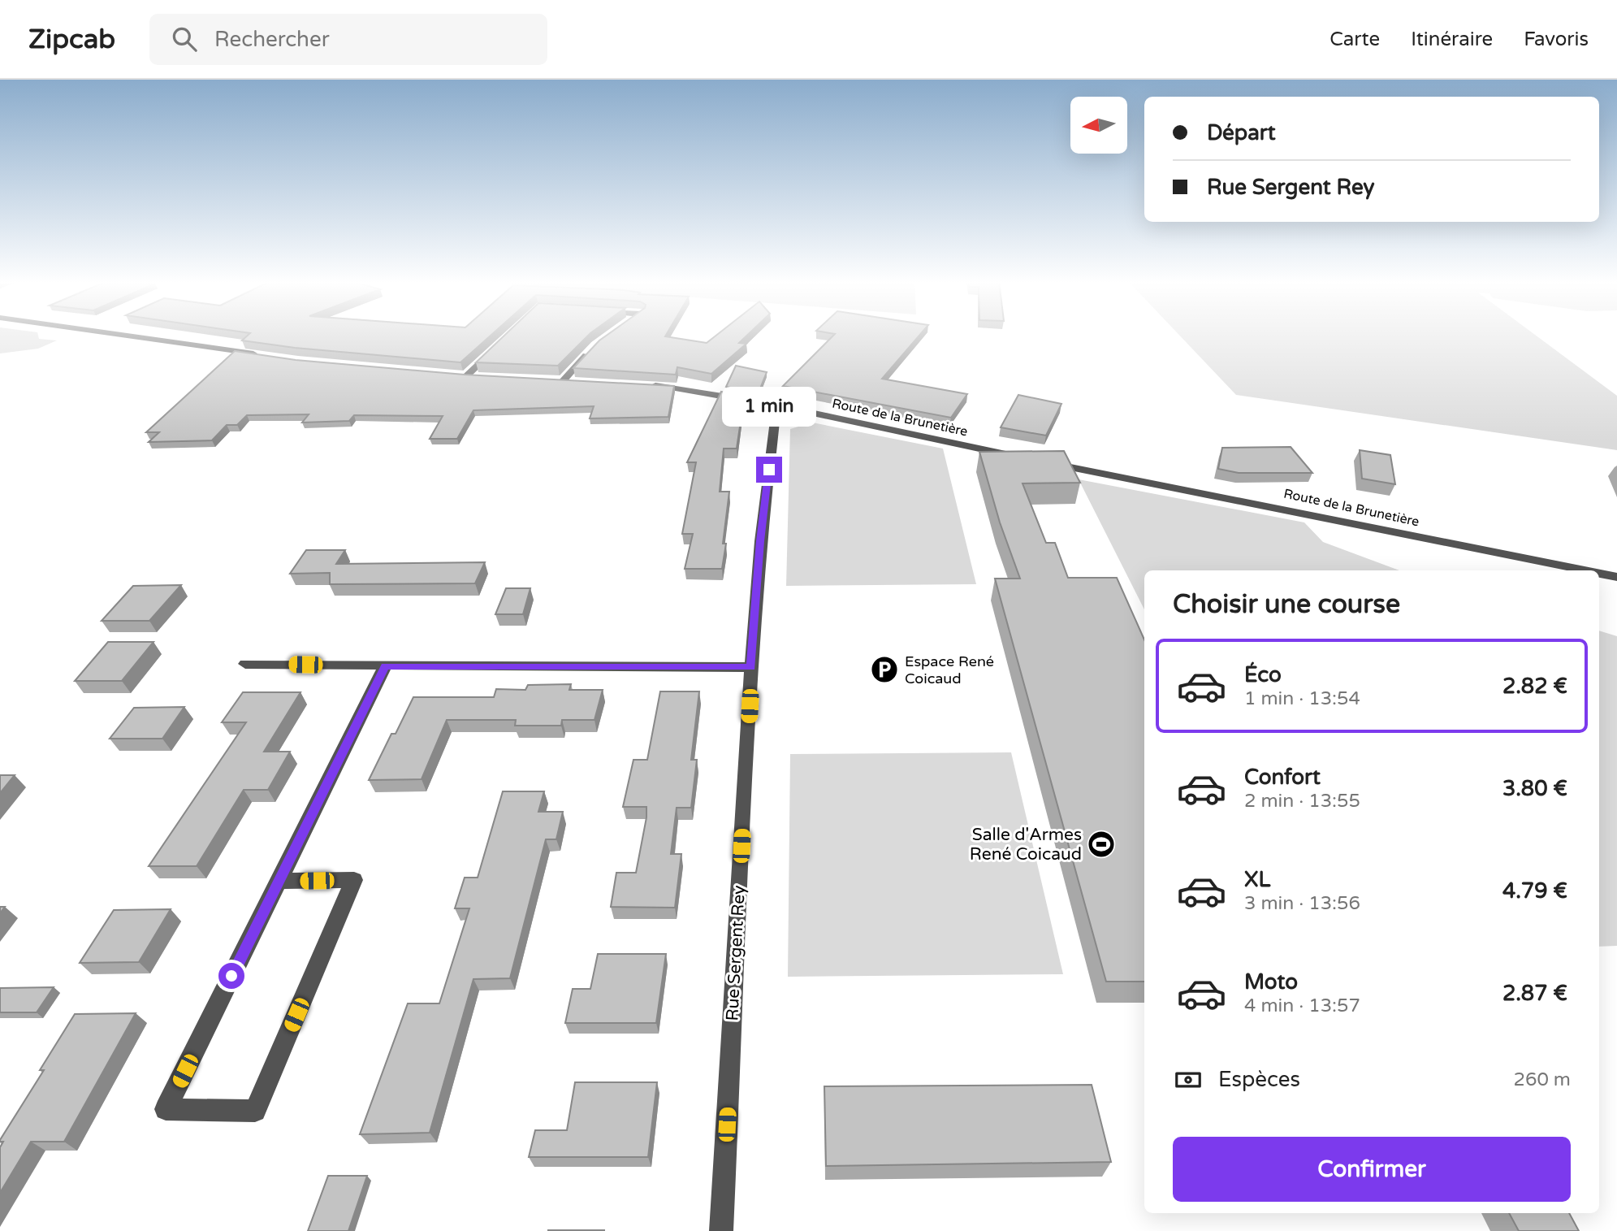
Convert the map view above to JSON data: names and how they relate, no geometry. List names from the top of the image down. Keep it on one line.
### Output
{"streets":{"street":["Route de la Brunetière","Rue Sergent Rey"]},"crossings":[["Route de la Brunetière","Rue Sergent Rey"]],"places":{"parking":["Espace René Coicaud"],"sports":["Salle d'Armes René Coicaud"]},"north":"left","page":{"header":"Zipcab","search":"Rechercher","nav":["Carte","Itinéraire","Favoris"],"banner":["Départ","Rue Sergent Rey"],"bubble":"1 min","heading":"Choisir une course","list":[{"name":"Éco","note":"1 min · 13:54","value":"2.82 €"},{"name":"Confort","note":"2 min · 13:55","value":"3.80 €"},{"name":"XL","note":"3 min · 13:56","value":"4.79 €"},{"name":"Moto","note":"4 min · 13:57","value":"2.87 €"}],"pay":["Espèces","260 m"],"buttons":"Confirmer"}}
